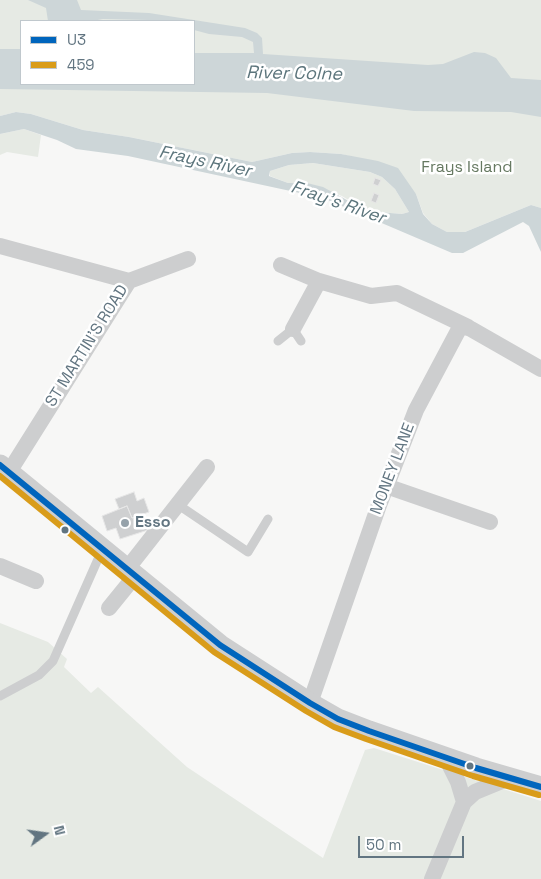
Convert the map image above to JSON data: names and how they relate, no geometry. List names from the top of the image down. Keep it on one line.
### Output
{"streets":{"street":["ST MARTIN'S ROAD","MONEY LANE"]},"water":["River Colne","Frays River","Fray's River"],"parks":["Frays Island"],"places":["Esso"],"lines":["transit line U3","transit line 459"],"legend":["U3","459"],"scale_bar":"50 m","north":"right"}
